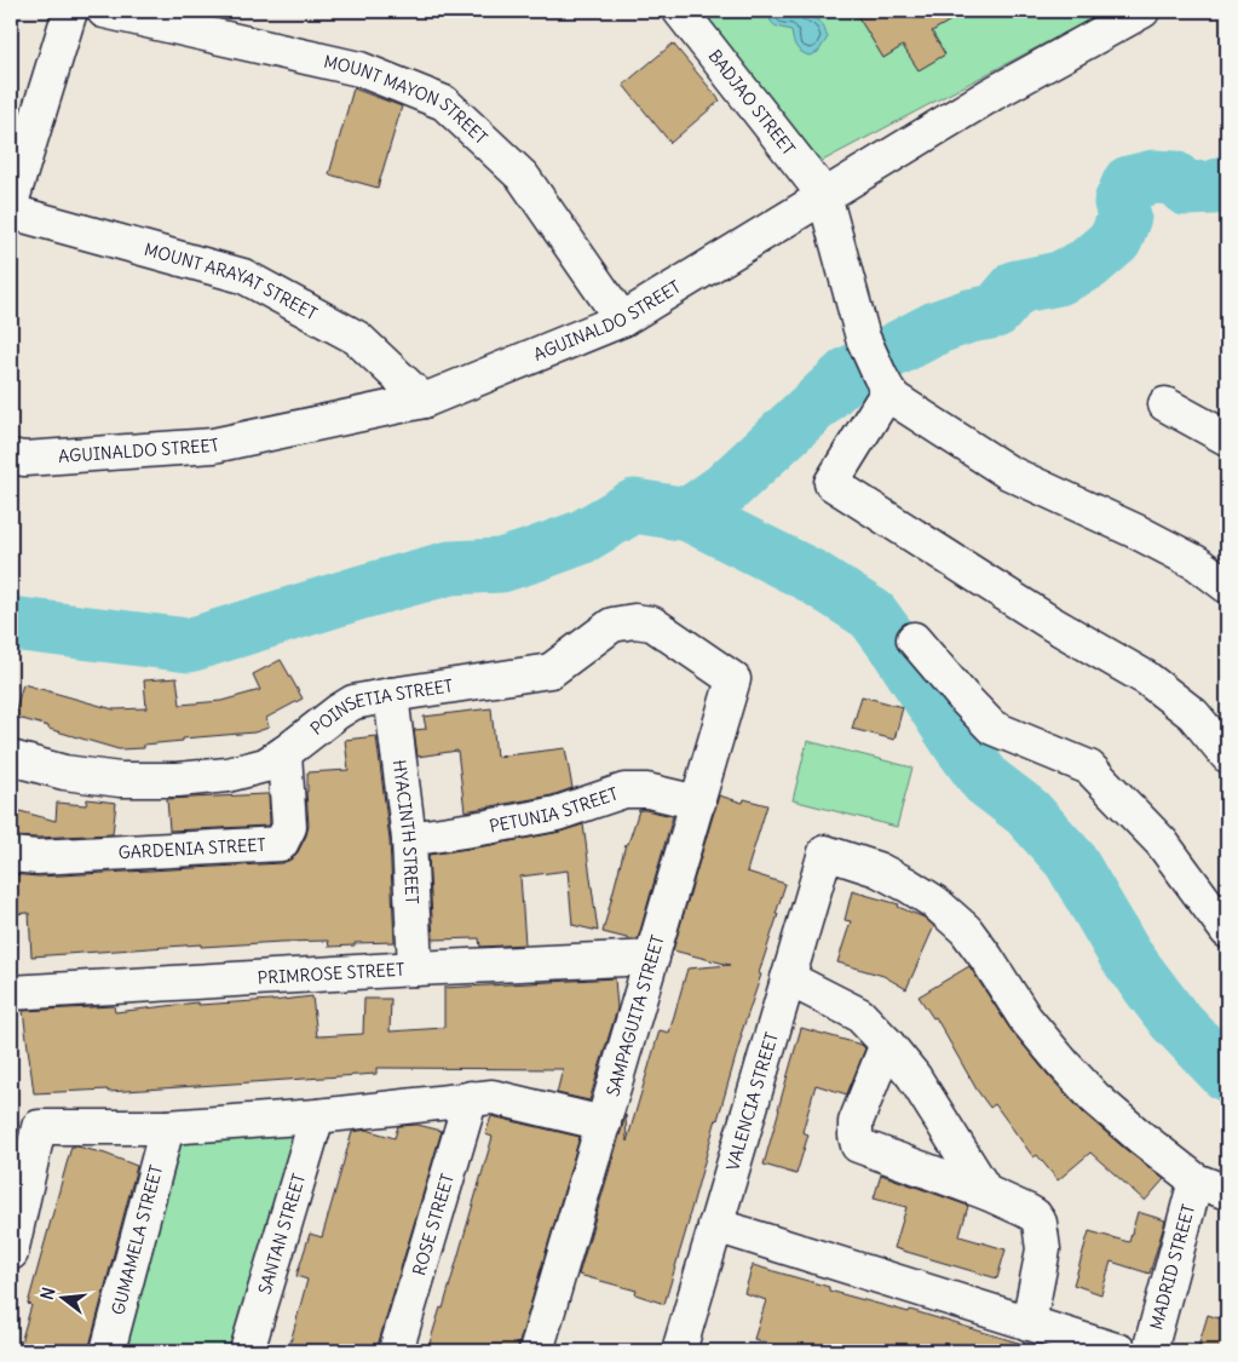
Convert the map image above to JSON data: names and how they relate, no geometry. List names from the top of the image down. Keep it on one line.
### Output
{"streets":{"street":["MOUNT MAYON STREET","BADJAO STREET","MOUNT ARAYAT STREET","AGUINALDO STREET","POINSETIA STREET","PETUNIA STREET","HYACINTH STREET","GARDENIA STREET","PRIMROSE STREET","SAMPAGUITA STREET","VALENCIA STREET","ROSE STREET","SANTAN STREET","GUMAMELA STREET","MADRID STREET"]},"crossings":[["MOUNT MAYON STREET","AGUINALDO STREET"],["BADJAO STREET","AGUINALDO STREET"],["MOUNT ARAYAT STREET","AGUINALDO STREET"],["POINSETIA STREET","HYACINTH STREET"],["POINSETIA STREET","GARDENIA STREET"],["POINSETIA STREET","SAMPAGUITA STREET"],["PETUNIA STREET","HYACINTH STREET"],["PETUNIA STREET","SAMPAGUITA STREET"],["HYACINTH STREET","PRIMROSE STREET"],["PRIMROSE STREET","SAMPAGUITA STREET"],["VALENCIA STREET","MADRID STREET"]],"north":"left"}
